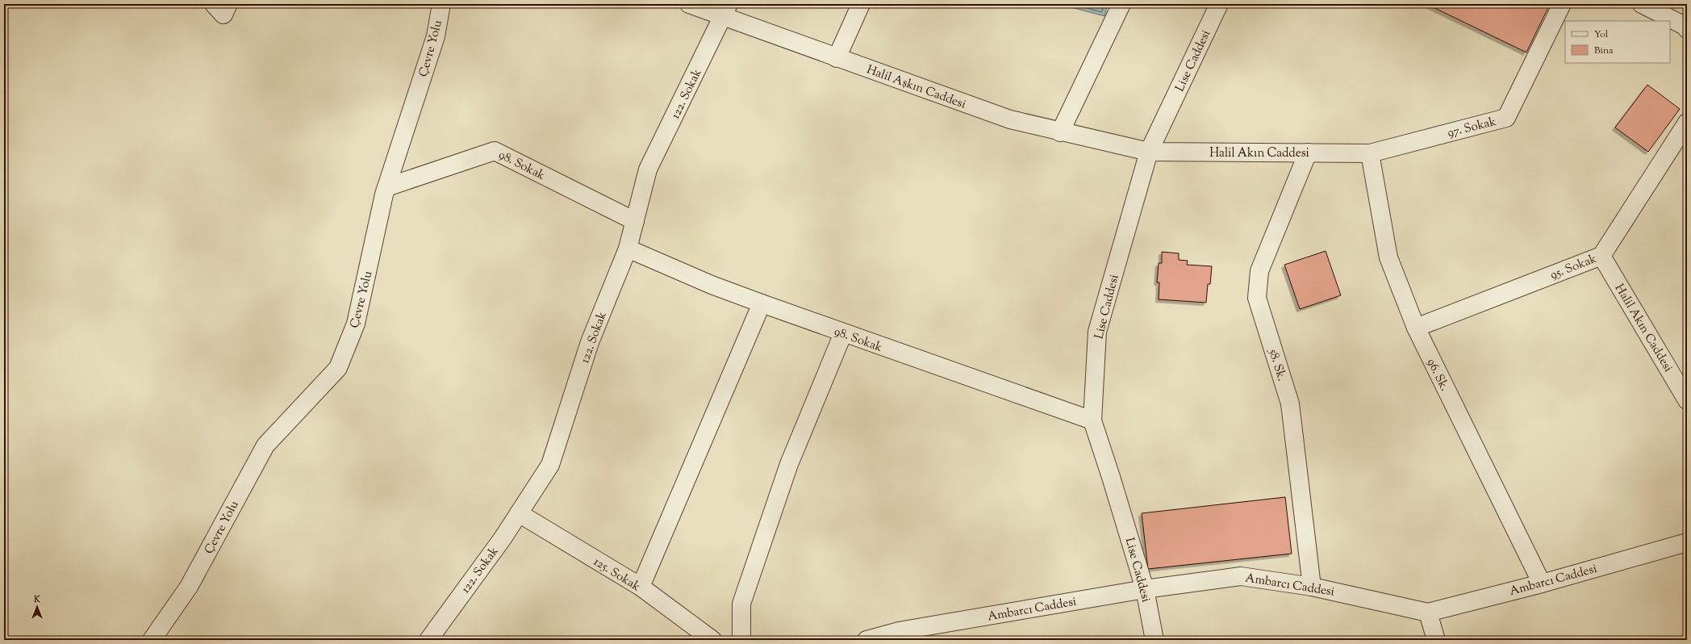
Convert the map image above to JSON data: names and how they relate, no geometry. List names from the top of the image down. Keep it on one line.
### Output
{"streets":{"street":["Çevre Yolu","Lise Caddesi","Halil Aşkın Caddesi","122. Sokak","97. Sokak","Halil Akın Caddesi","98. Sokak","95. Sokak","58. Sk.","96. Sk.","125. Sokak","Ambarcı Caddesi"]},"crossings":[["Çevre Yolu","98. Sokak"],["Lise Caddesi","Halil Aşkın Caddesi"],["Lise Caddesi","Halil Akın Caddesi"],["Lise Caddesi","98. Sokak"],["Lise Caddesi","Ambarcı Caddesi"],["Halil Aşkın Caddesi","122. Sokak"],["Halil Aşkın Caddesi","Halil Akın Caddesi"],["122. Sokak","98. Sokak"],["122. Sokak","125. Sokak"],["97. Sokak","Halil Akın Caddesi"],["97. Sokak","96. Sk."],["Halil Akın Caddesi","95. Sokak"],["Halil Akın Caddesi","58. Sk."],["Halil Akın Caddesi","96. Sk."],["95. Sokak","96. Sk."],["58. Sk.","Ambarcı Caddesi"],["96. Sk.","Ambarcı Caddesi"]],"legend":["Yol","Bina"],"north":"top"}
